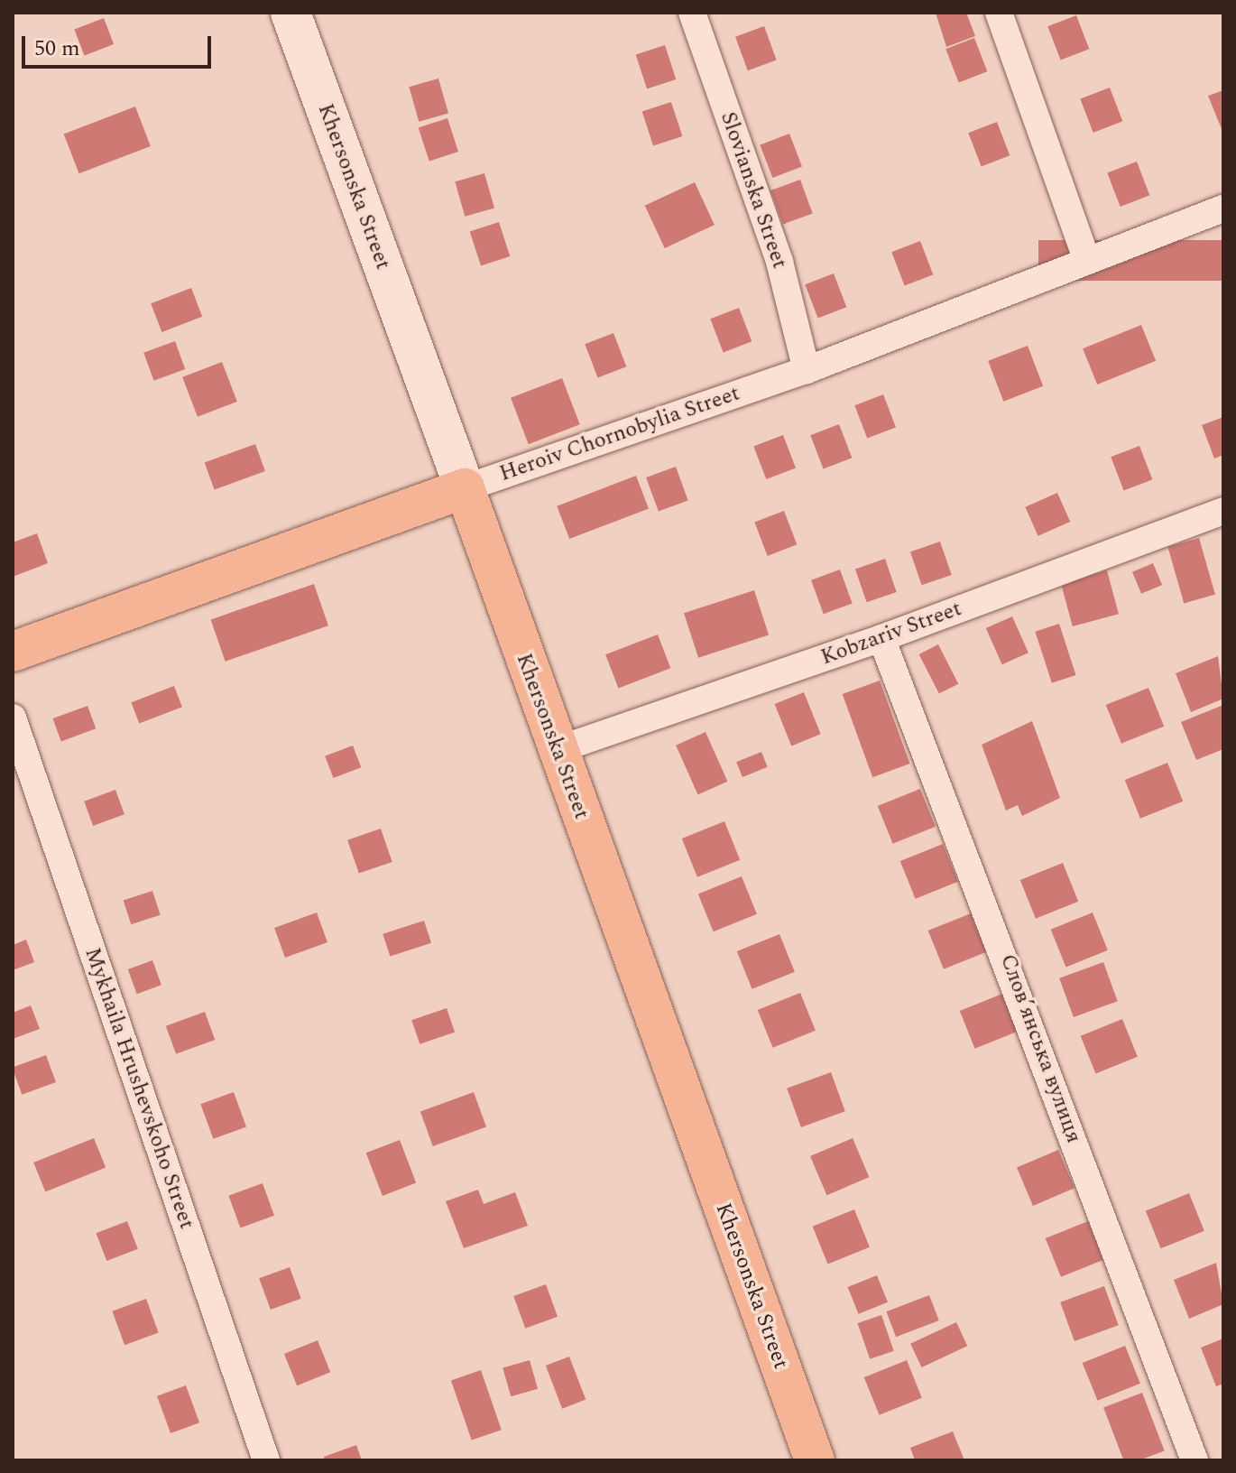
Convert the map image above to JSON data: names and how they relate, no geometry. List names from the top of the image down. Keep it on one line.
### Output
{"streets":{"main road":["Khersonska Street","Heroiv Chornobylia Street"],"street":["Slovianska Street","Kobzariv Street","Словʼянська вулиця","Mykhaila Hrushevskoho Street"]},"crossings":[["Khersonska Street","Heroiv Chornobylia Street"],["Khersonska Street","Kobzariv Street"],["Slovianska Street","Heroiv Chornobylia Street"],["Kobzariv Street","Словʼянська вулиця"]],"scale_bar":"50 m"}
